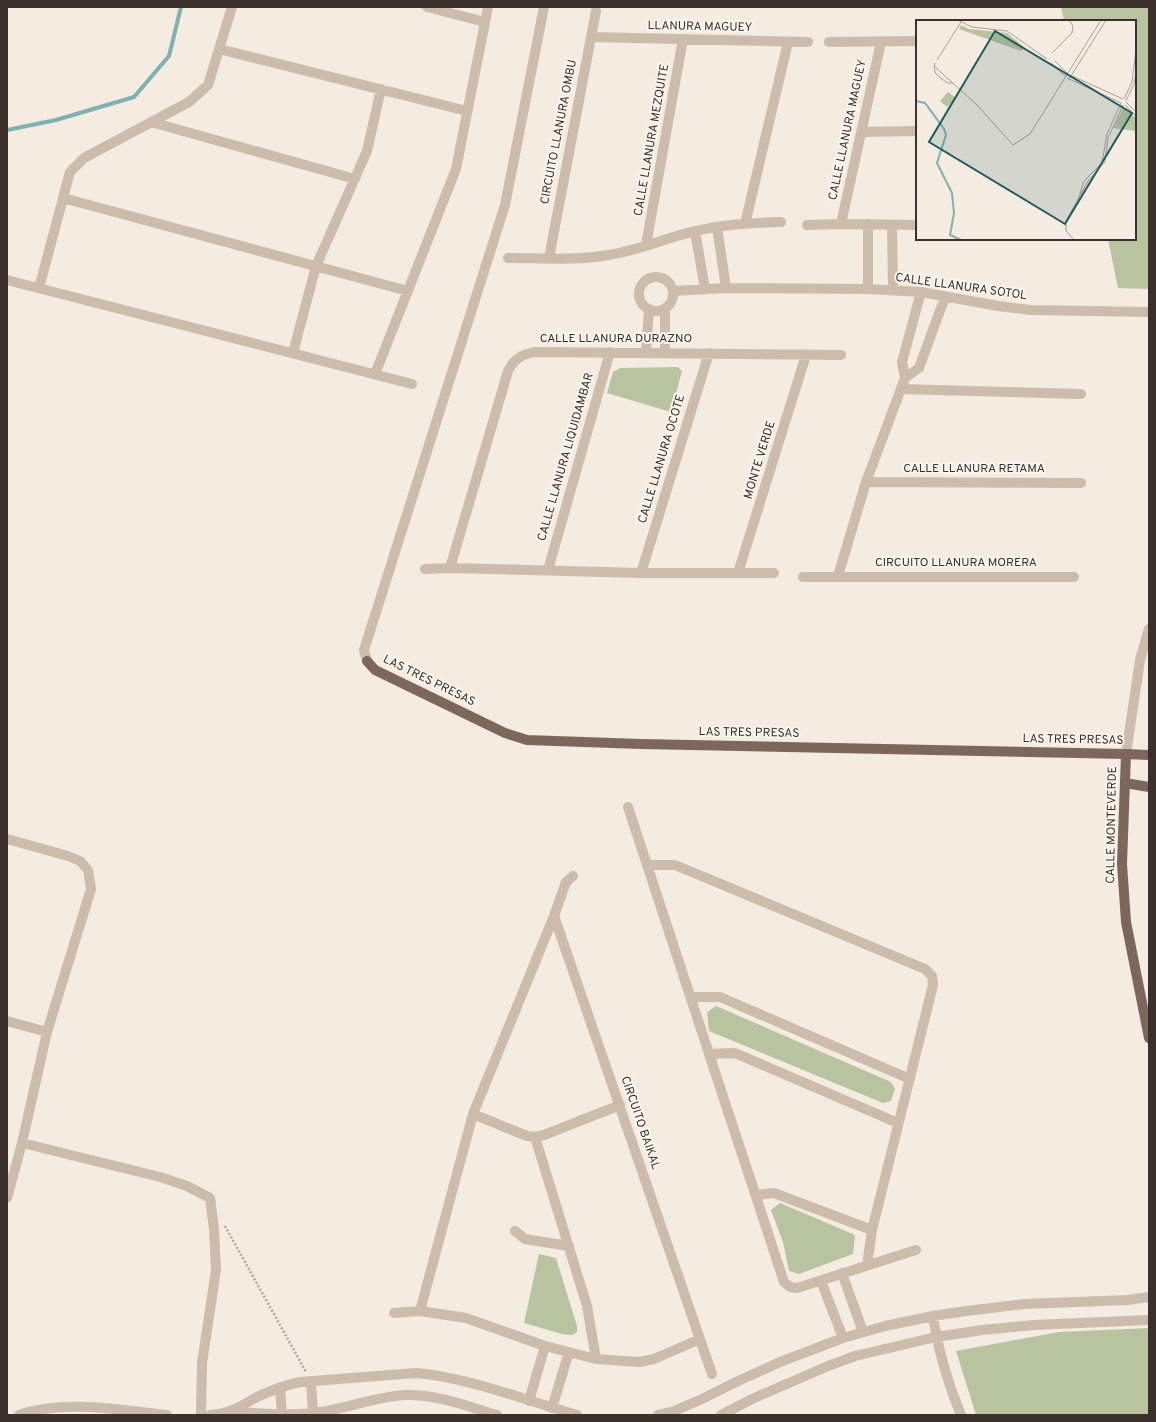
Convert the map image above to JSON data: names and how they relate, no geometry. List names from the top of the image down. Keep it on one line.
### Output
{"streets":{"main road":["LAS TRES PRESAS","CALLE MONTEVERDE"],"street":["LLANURA MAGUEY","CALLE LLANURA MAGUEY","CIRCUITO LLANURA OMBU","CALLE LLANURA MEZQUITE","CALLE LLANURA SOTOL","CALLE LLANURA DURAZNO","CALLE LLANURA LIQUIDAMBAR","CALLE LLANURA OCOTE","MONTE VERDE","CALLE LLANURA RETAMA","CIRCUITO LLANURA MORERA","CIRCUITO BAIKAL"]},"crossings":[["LLANURA MAGUEY","CIRCUITO LLANURA OMBU"],["LLANURA MAGUEY","CALLE LLANURA MEZQUITE"],["CALLE LLANURA DURAZNO","CALLE LLANURA LIQUIDAMBAR"],["CALLE LLANURA DURAZNO","CALLE LLANURA OCOTE"],["CALLE LLANURA DURAZNO","MONTE VERDE"],["LAS TRES PRESAS","CALLE MONTEVERDE"]]}
